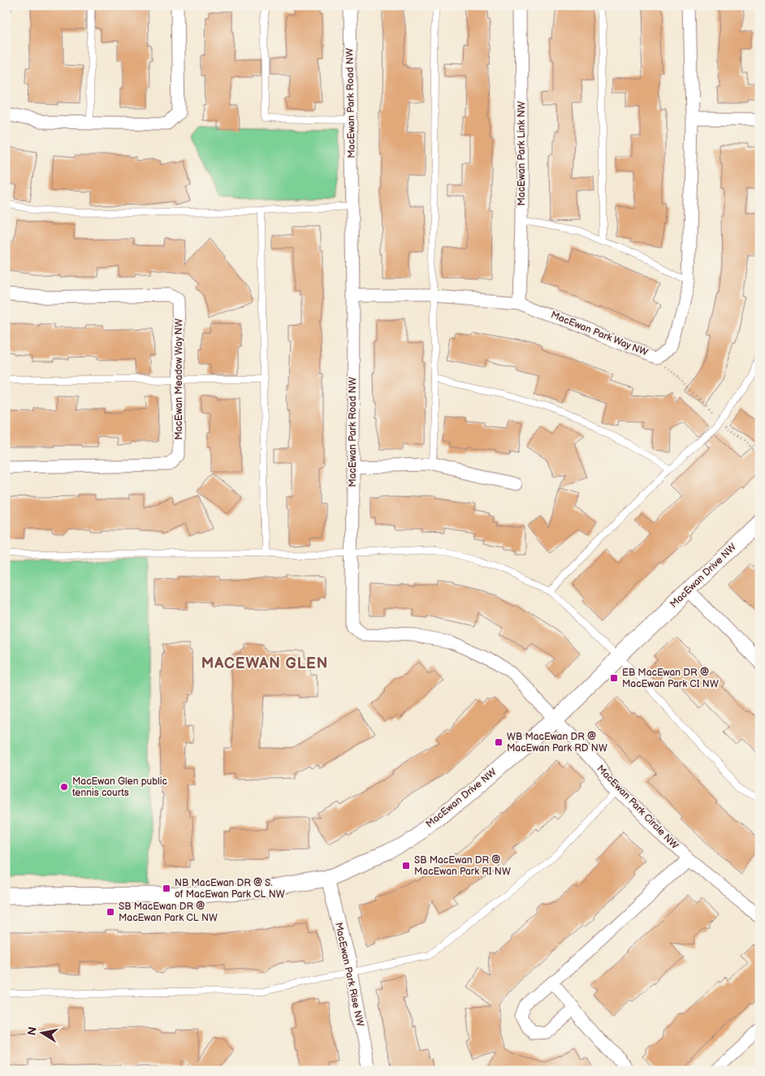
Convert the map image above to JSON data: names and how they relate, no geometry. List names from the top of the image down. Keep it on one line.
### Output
{"streets":{"street":["MacEwan Park Road NW","MacEwan Park Link NW","MacEwan Park Way NW","MacEwan Meadow Way NW","MacEwan Drive NW","MacEwan Park Circle NW","MacEwan Park Rise NW"]},"crossings":[["MacEwan Park Road NW","MacEwan Park Way NW"],["MacEwan Park Road NW","MacEwan Drive NW"],["MacEwan Park Road NW","MacEwan Park Circle NW"],["MacEwan Park Link NW","MacEwan Park Way NW"],["MacEwan Drive NW","MacEwan Park Circle NW"],["MacEwan Drive NW","MacEwan Park Rise NW"]],"districts":["MACEWAN GLEN"],"places":{"transit":["EB MacEwan DR @ MacEwan Park CI NW","WB MacEwan DR @ MacEwan Park RD NW","SB MacEwan DR @ MacEwan Park RI NW","NB MacEwan DR @ S. of MacEwan Park CL NW","SB MacEwan DR @ MacEwan Park CL NW"],"other":["MacEwan Glen public tennis courts"]},"north":"left"}
